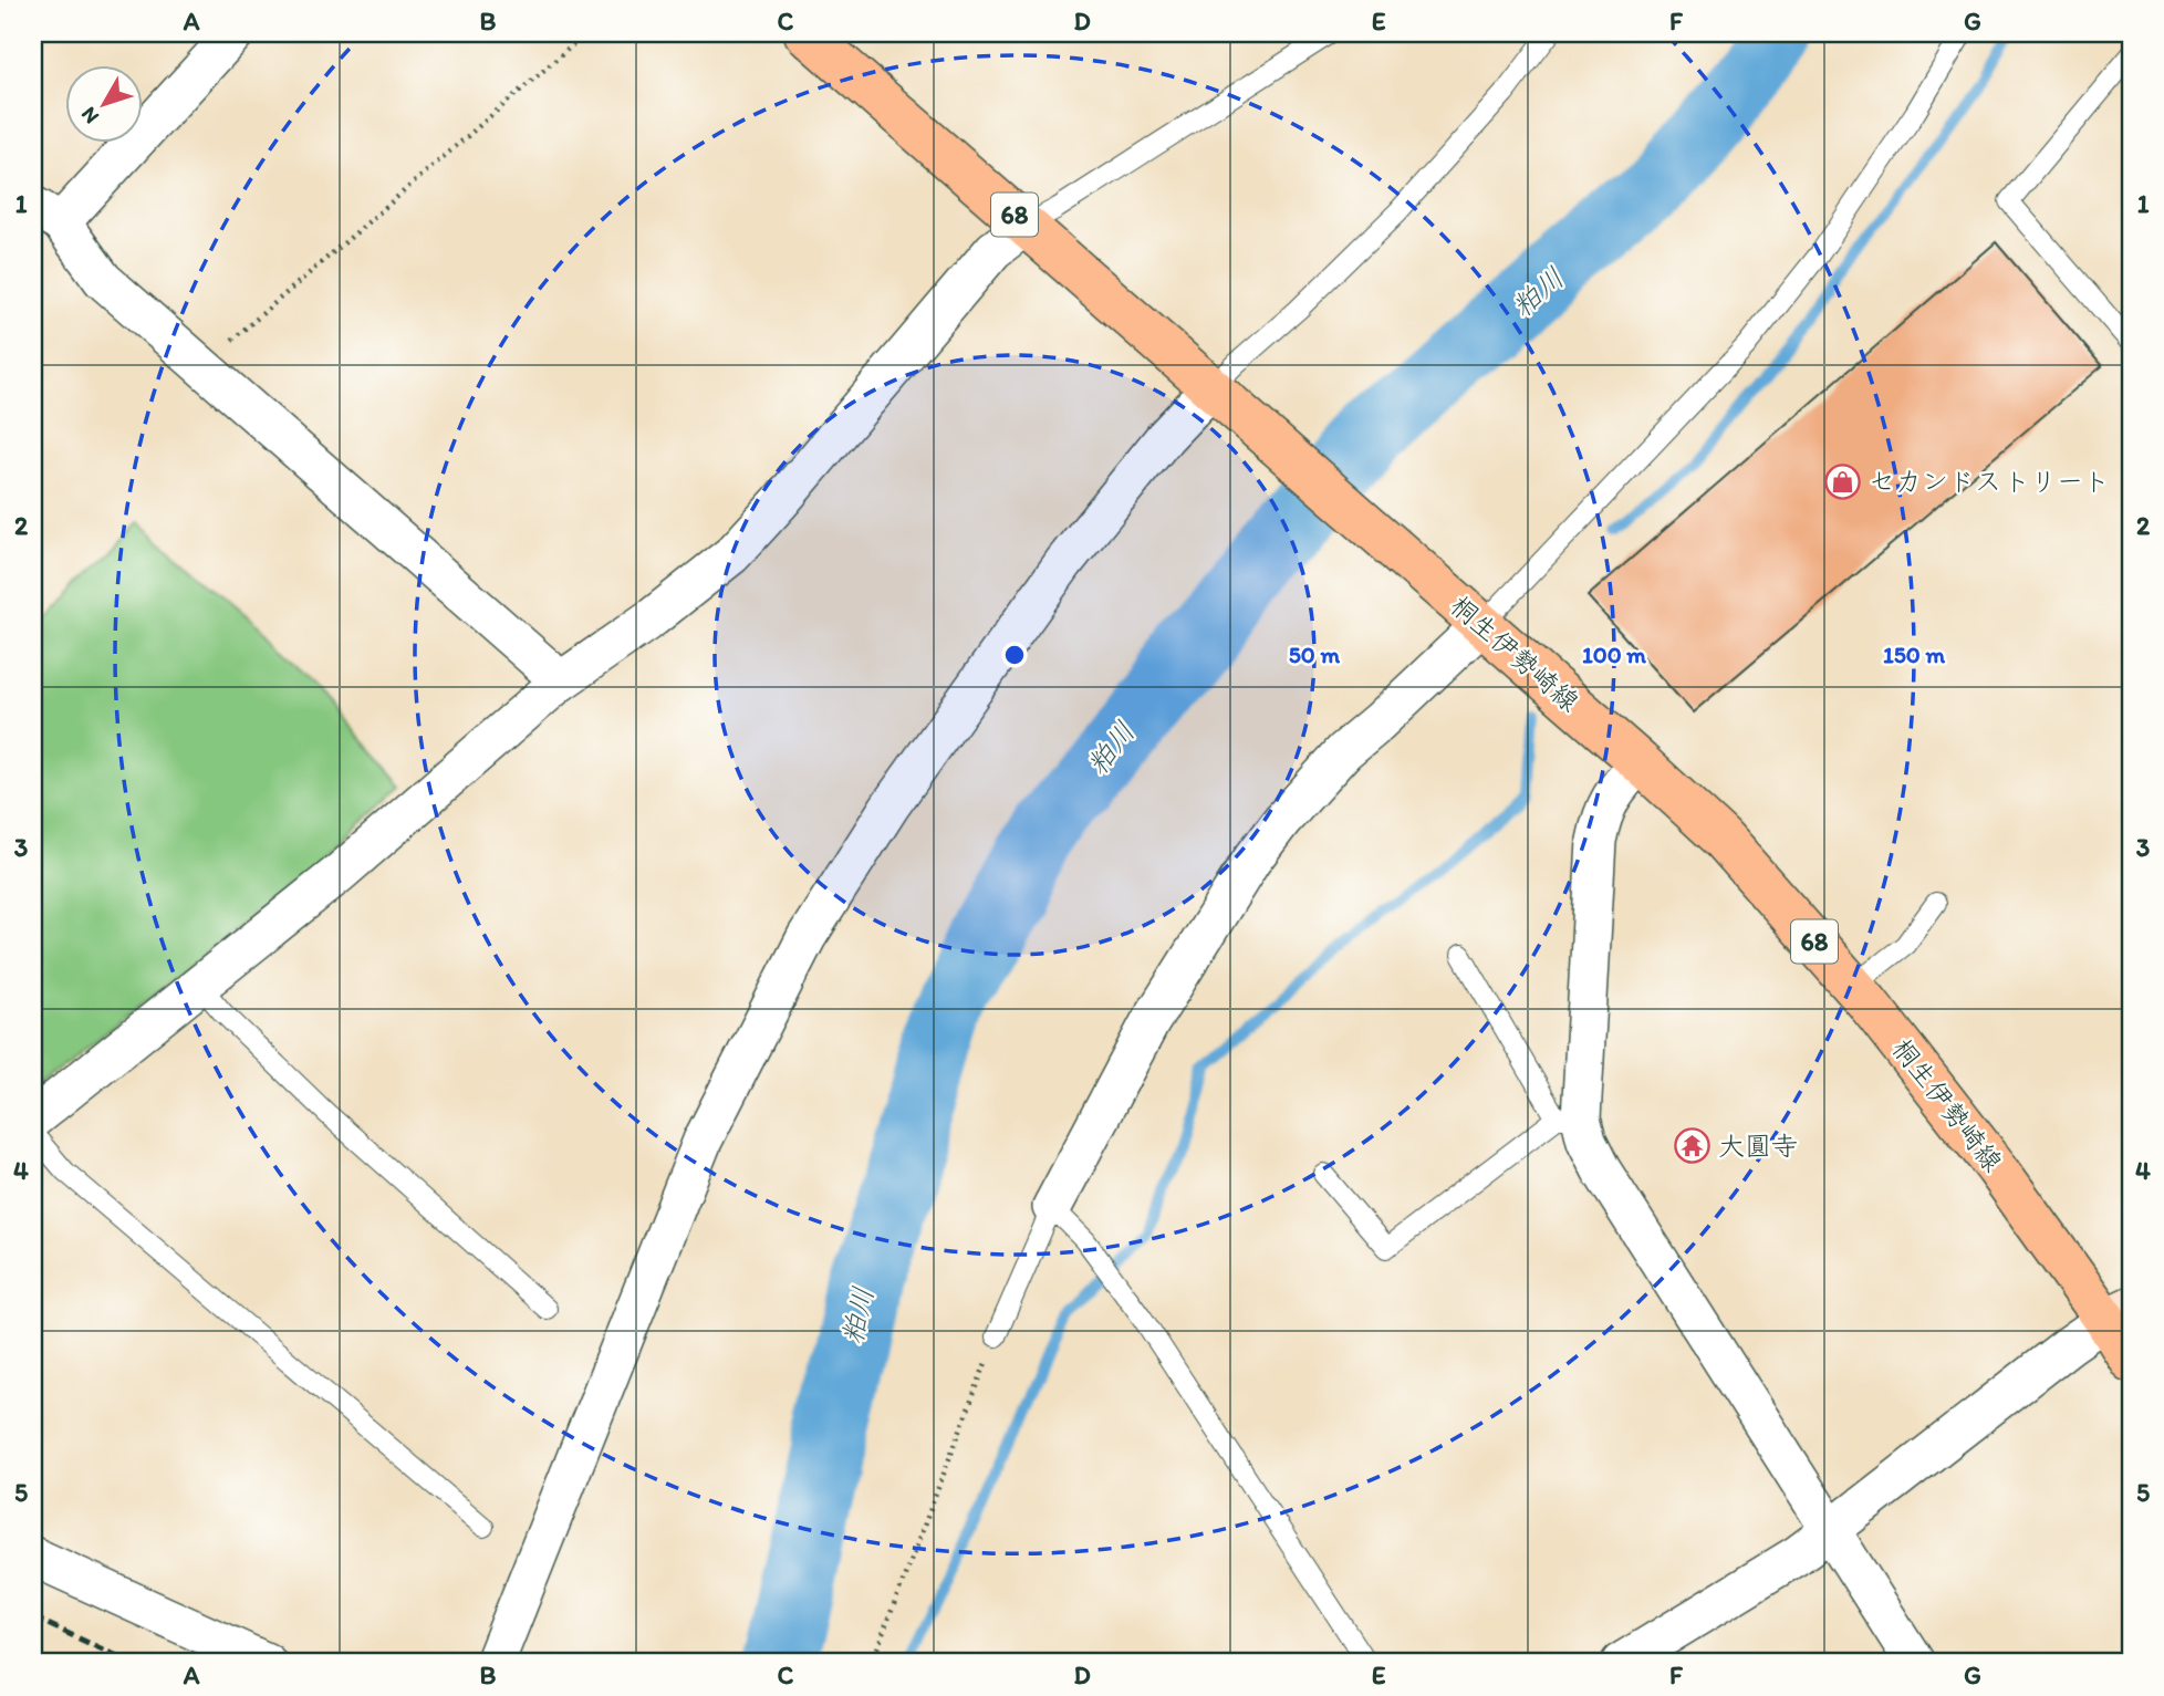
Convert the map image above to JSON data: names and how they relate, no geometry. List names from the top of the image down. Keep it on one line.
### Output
{"streets":{"main road":["68","桐生伊勢崎線"]},"water":["粕川"],"places":{"shop":["セカンドストリート"],"temple":["大圓寺"]},"north":"bottom left","grid":{"columns":["A","B","C","D","E","F","G"],"rows":["1","2","3","4","5"]},"rings":["50 m","100 m","150 m"]}
